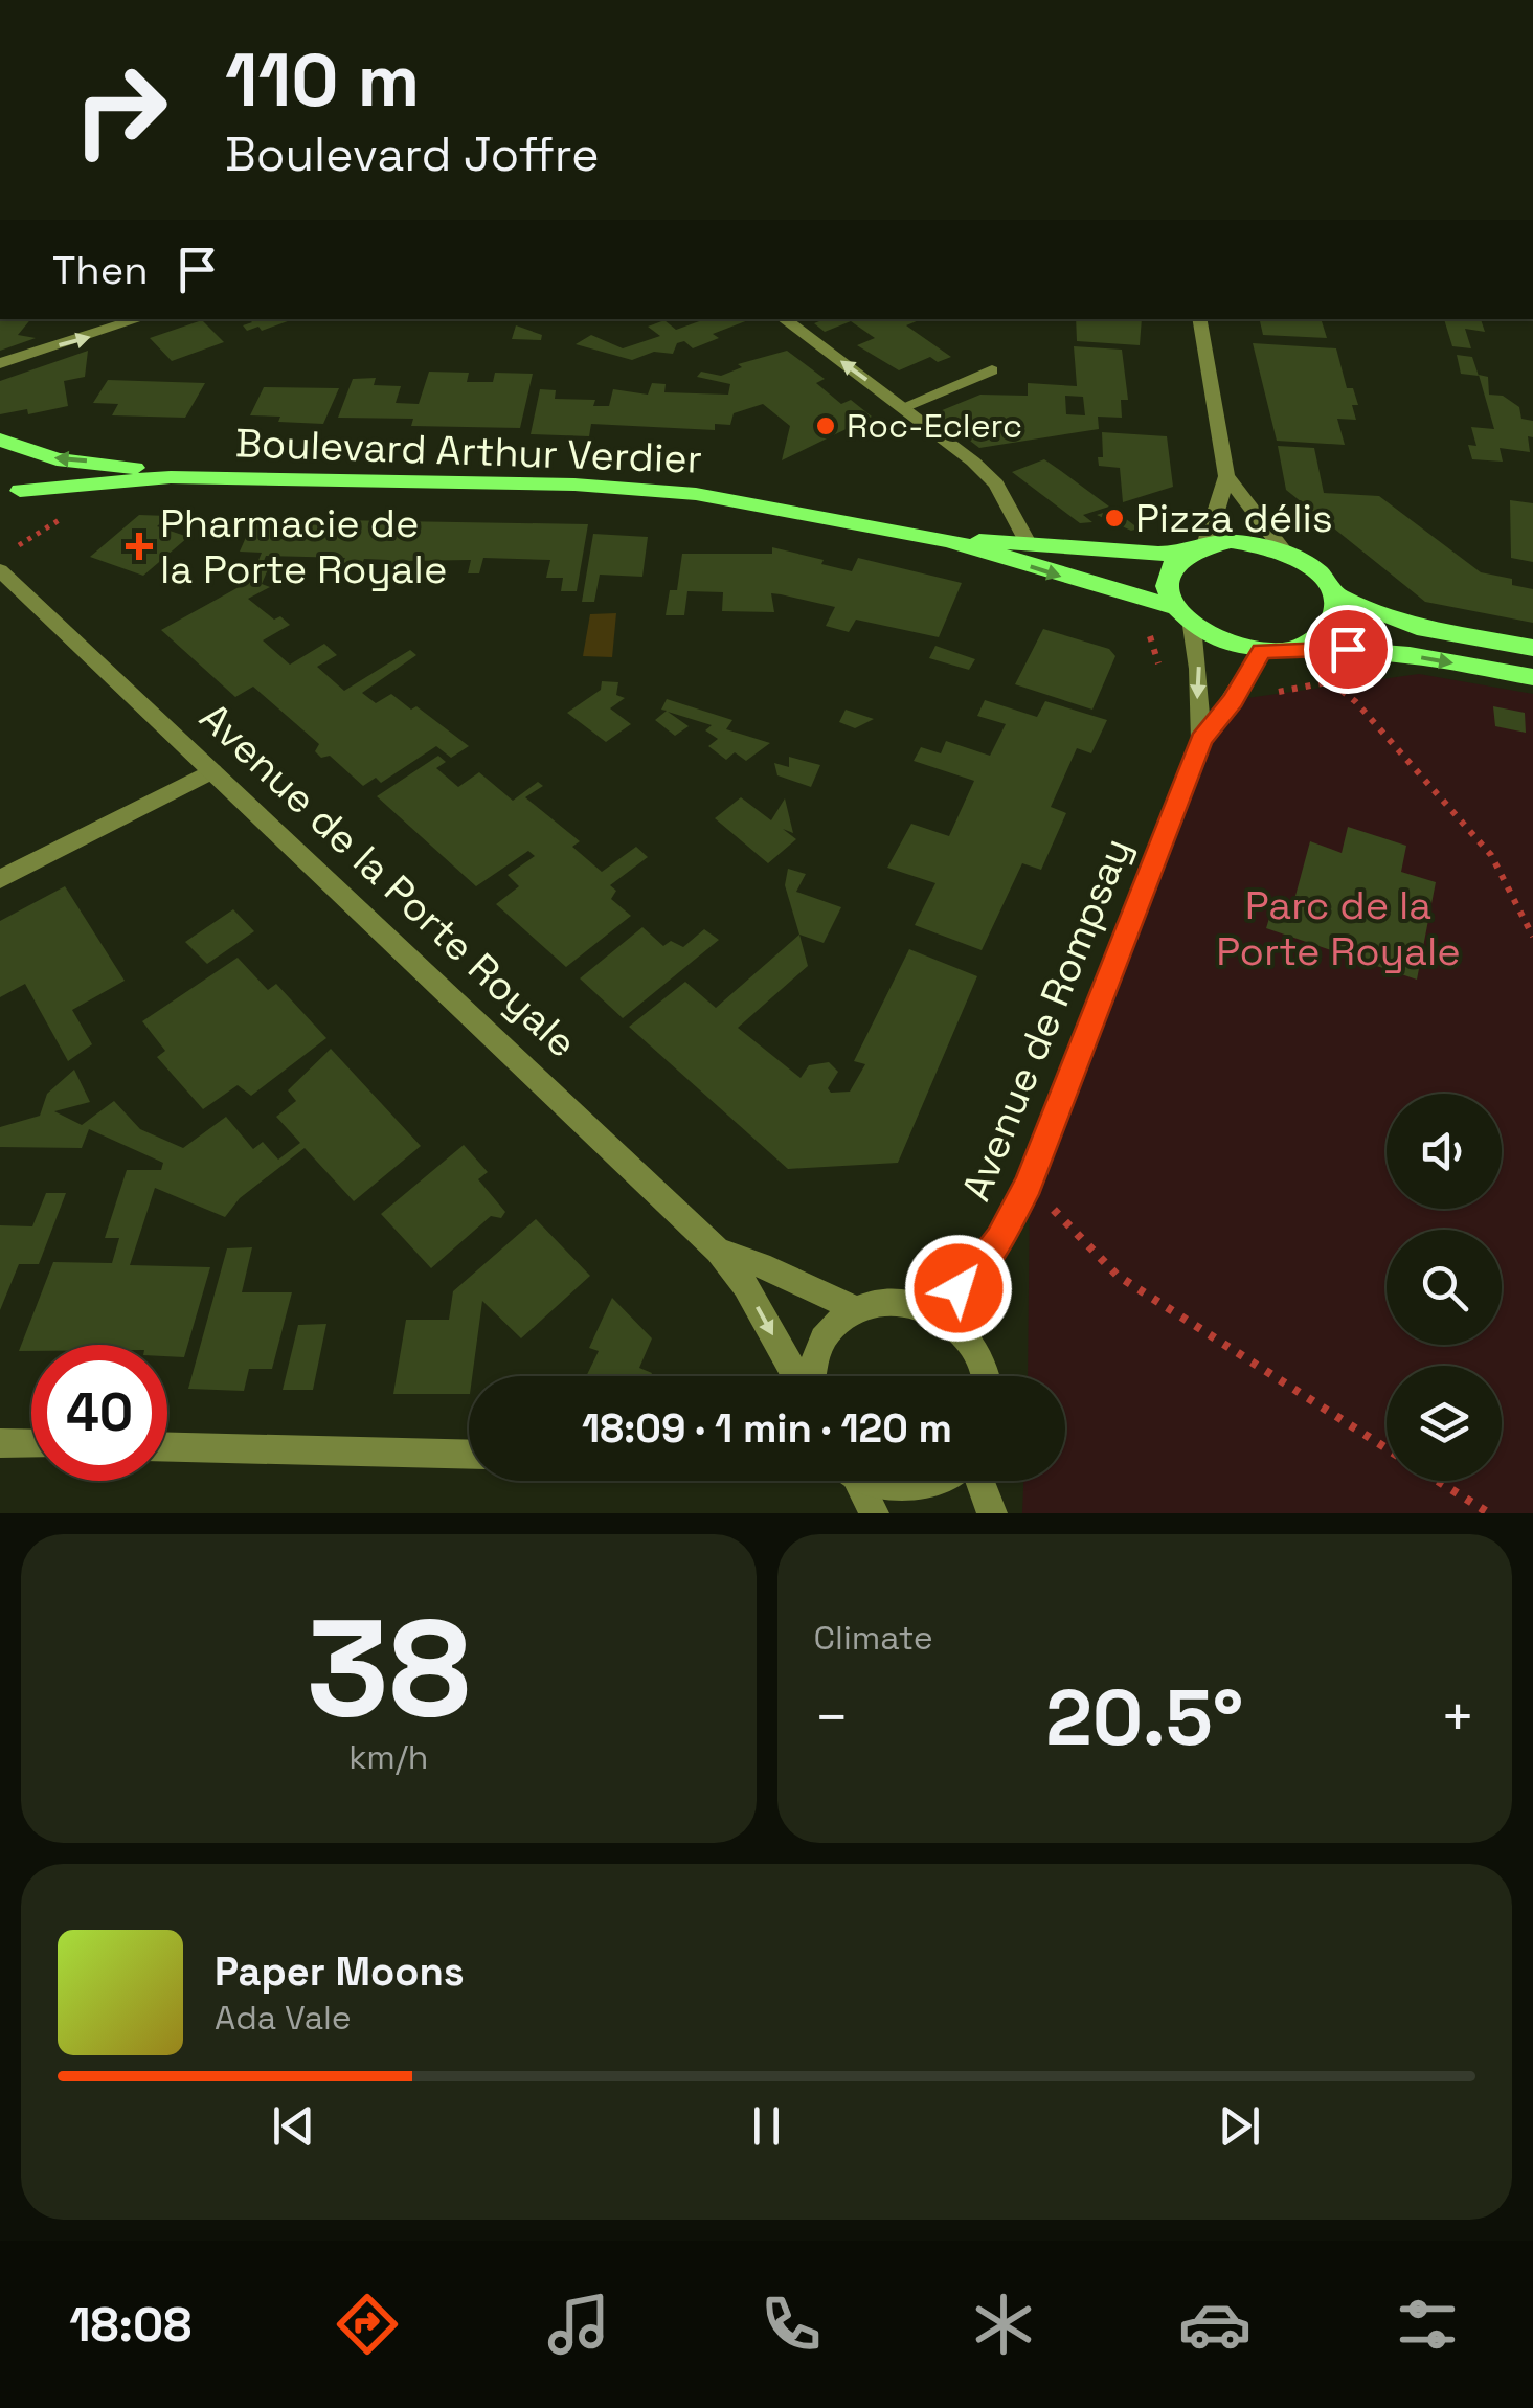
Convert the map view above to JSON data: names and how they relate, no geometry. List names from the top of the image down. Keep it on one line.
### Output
{"streets":{"main road":["Boulevard Arthur Verdier"],"street":["Avenue de la Porte Royale","Avenue de Rompsay"]},"crossings":[["Boulevard Arthur Verdier","Avenue de Rompsay"]],"parks":["Parc de la Porte Royale"],"places":{"other":["Roc-Eclerc","Pizza délis"],"health":["Pharmacie de la Porte Royale"]},"page":{"turn":["110 m","Boulevard Joffre"],"then":"Then","limit":"40","trip":"18:09 · 1 min · 120 m","tile":[["38","km/h"],"Climate"],"heat":["−","20.5°","+"],"song":["Paper Moons","Ada Vale"],"tabs":"18:08"}}
